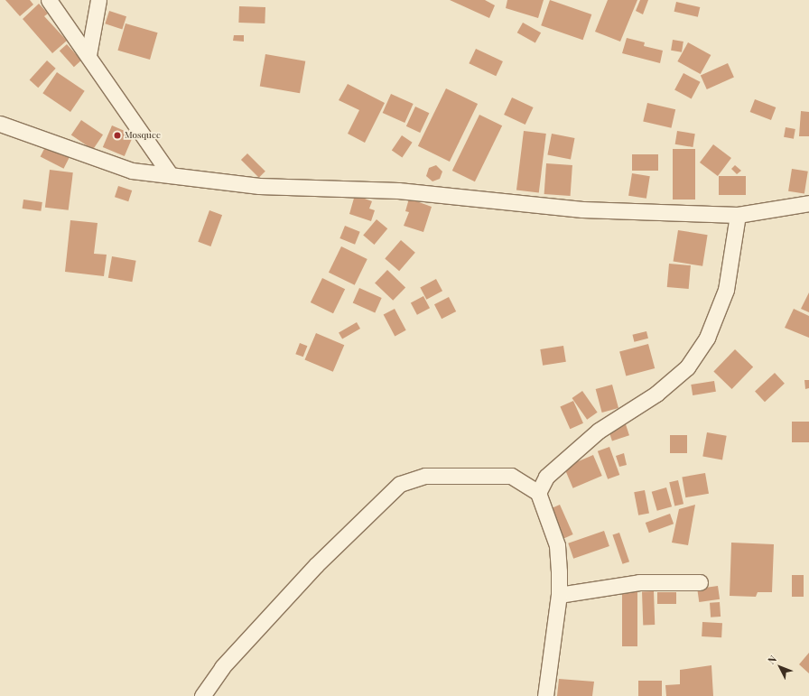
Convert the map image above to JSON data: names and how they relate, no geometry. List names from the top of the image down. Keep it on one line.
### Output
{"places":["Mosquee"],"north":"top left"}
